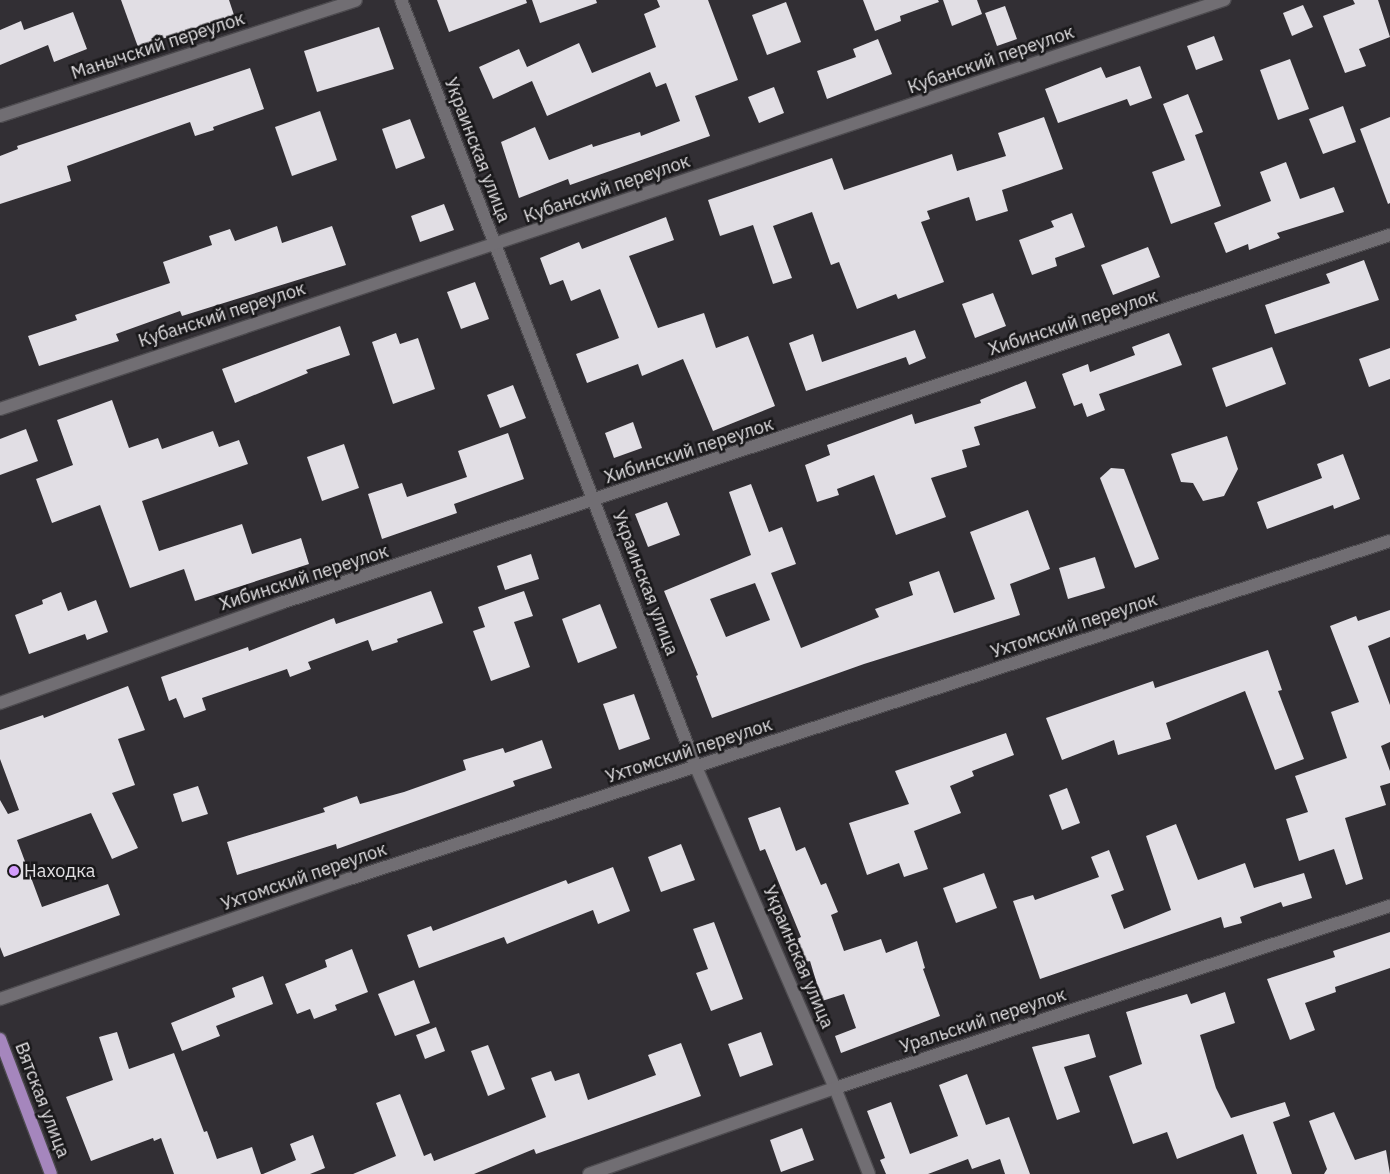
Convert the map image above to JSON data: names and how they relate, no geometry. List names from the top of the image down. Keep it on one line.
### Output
{"streets":{"main road":["Вятская улица"],"street":["Манычский переулок","Кубанский переулок","Украинская улица","Хибинский переулок","Ухтомский переулок","Уральский переулок"]},"crossings":[["Кубанский переулок","Украинская улица"],["Украинская улица","Хибинский переулок"],["Украинская улица","Ухтомский переулок"],["Украинская улица","Уральский переулок"]],"places":["Находка"]}
